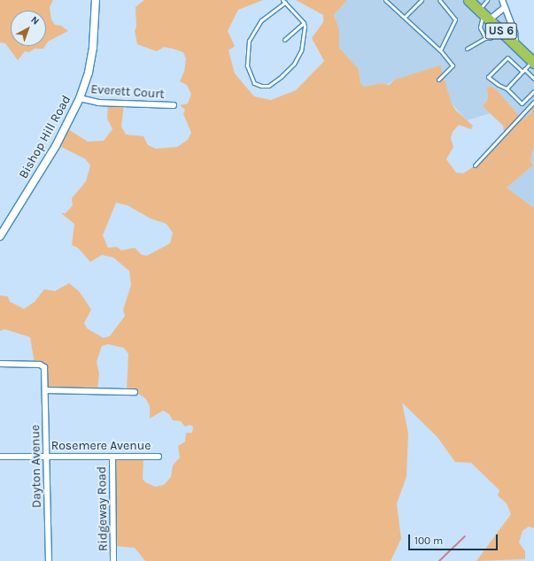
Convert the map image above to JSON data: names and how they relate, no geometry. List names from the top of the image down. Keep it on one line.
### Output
{"streets":{"highway":["US 6"],"street":["Everett Court","Bishop Hill Road","Rosemere Avenue","Dayton Avenue","Ridgeway Road"]},"crossings":[["Everett Court","Bishop Hill Road"],["Rosemere Avenue","Dayton Avenue"],["Rosemere Avenue","Ridgeway Road"]],"scale_bar":"100 m","north":"top right"}
